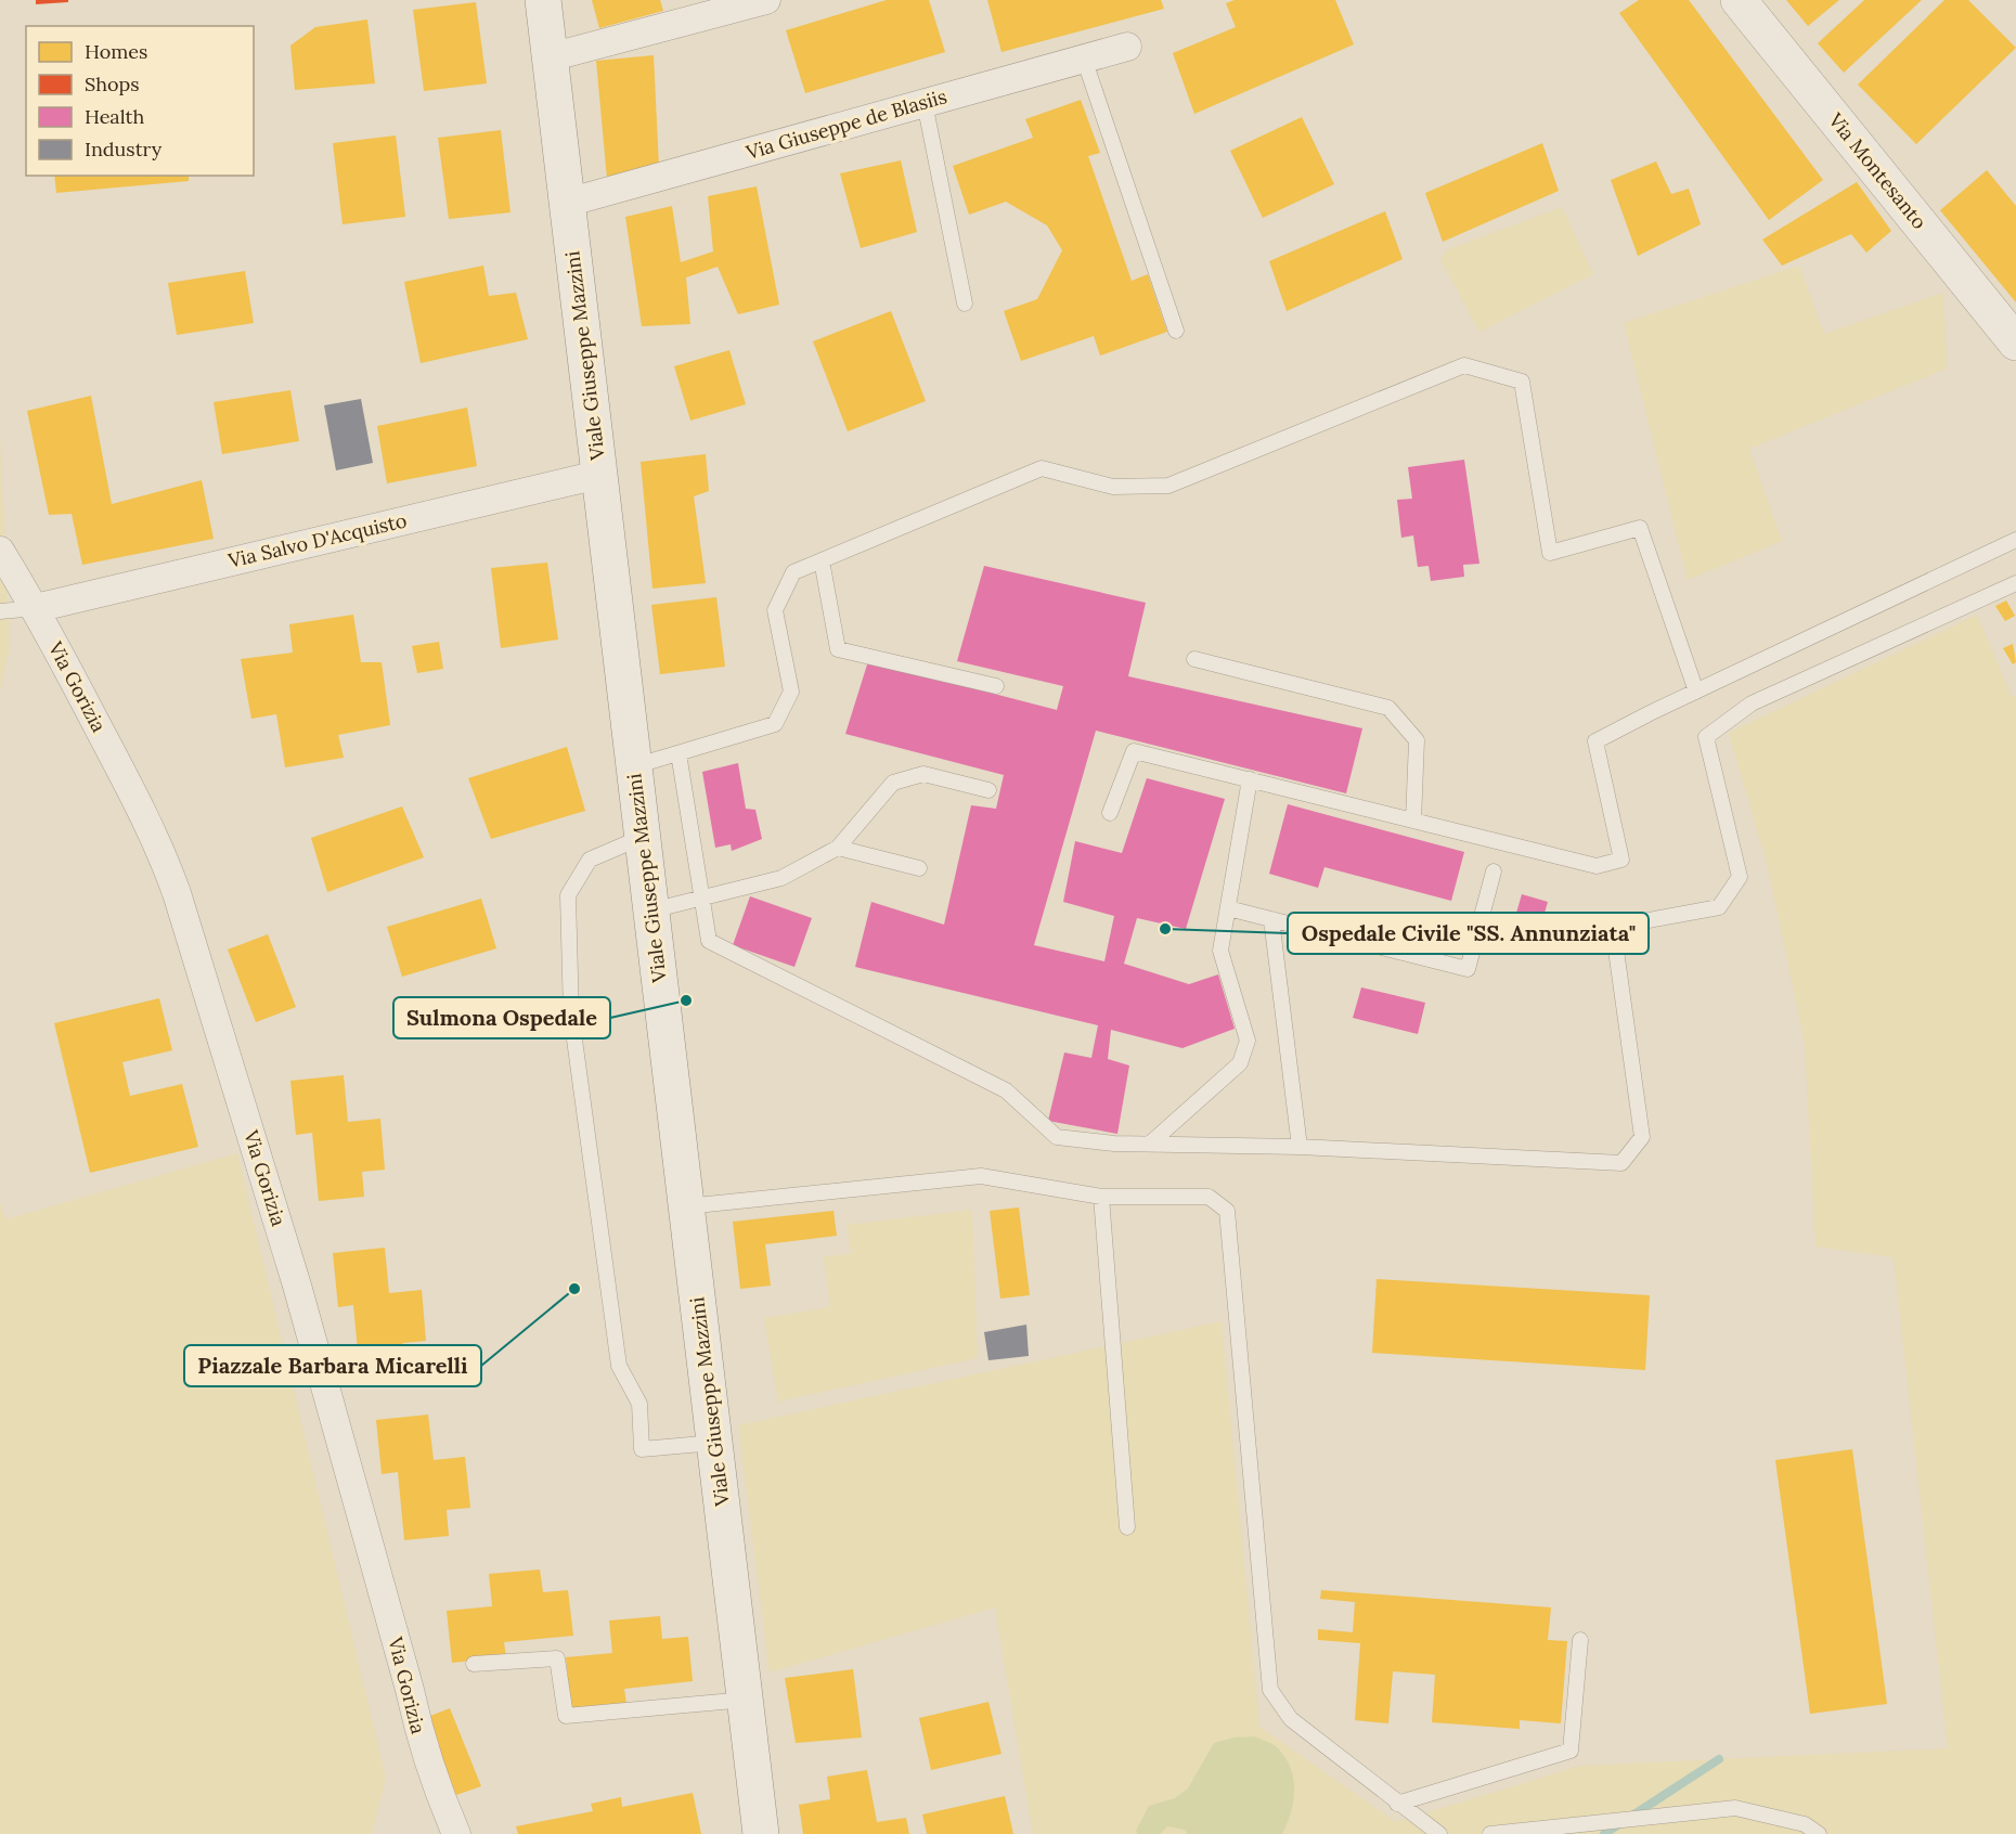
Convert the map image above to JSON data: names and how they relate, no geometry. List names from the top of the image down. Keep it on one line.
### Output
{"streets":{"main road":["Via Montesanto","Viale Giuseppe Mazzini"],"street":["Via Giuseppe de Blasiis","Via Salvo D'Acquisto","Via Gorizia"]},"crossings":[["Via Giuseppe de Blasiis","Viale Giuseppe Mazzini"],["Viale Giuseppe Mazzini","Via Salvo D'Acquisto"],["Via Salvo D'Acquisto","Via Gorizia"]],"places":["Ospedale Civile \"SS. Annunziata\"","Sulmona Ospedale","Piazzale Barbara Micarelli"],"legend":["Homes","Shops","Health","Industry"]}
